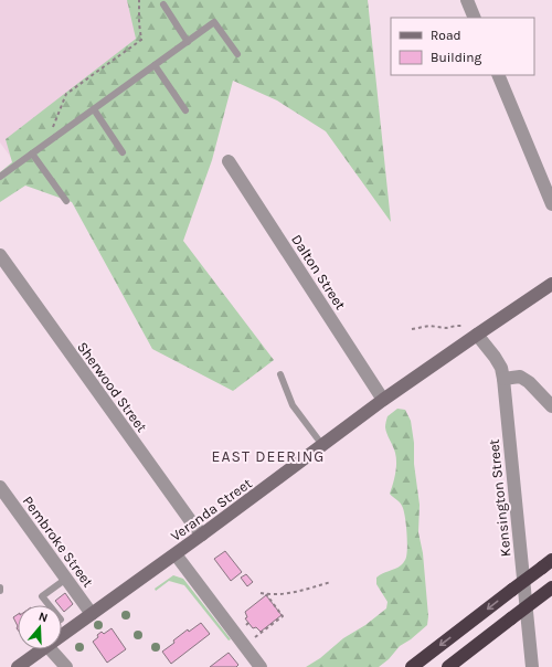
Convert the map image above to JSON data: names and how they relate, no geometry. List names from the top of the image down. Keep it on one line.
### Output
{"streets":{"main road":["Veranda Street"],"street":["Dalton Street","Sherwood Street","Kensington Street","Pembroke Street"]},"crossings":[["Dalton Street","Veranda Street"],["Sherwood Street","Veranda Street"],["Kensington Street","Veranda Street"],["Veranda Street","Pembroke Street"]],"districts":["EAST DEERING"],"legend":["Road","Building"],"north":"top"}
